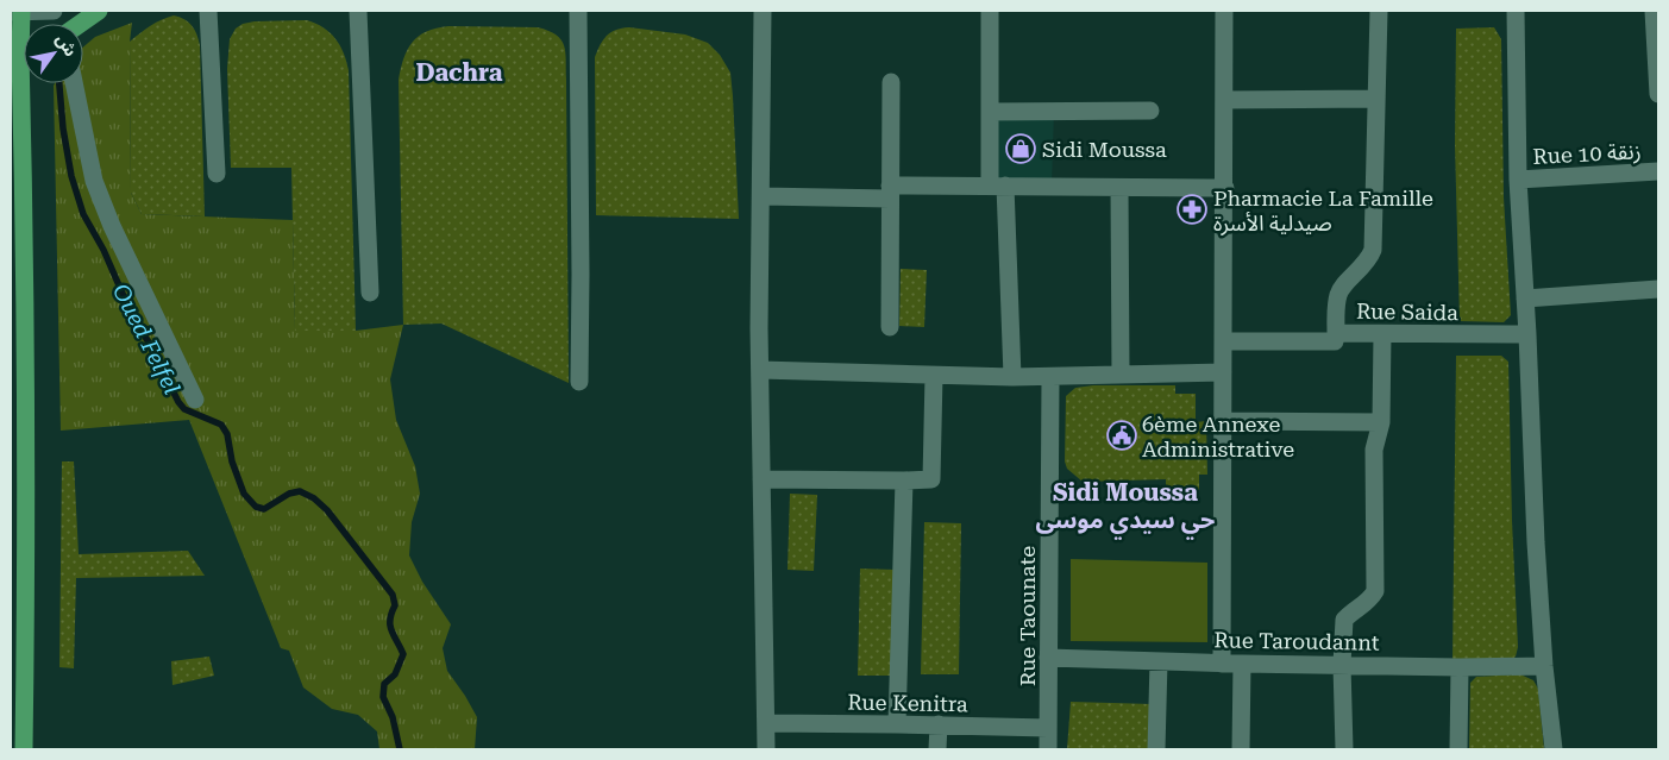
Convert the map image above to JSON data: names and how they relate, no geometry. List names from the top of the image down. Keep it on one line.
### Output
{"streets":{"street":["Rue 10 زنقة","Rue Saida","Rue Taounate","Rue Taroudannt","Rue Kenitra"]},"crossings":[["Rue Taounate","Rue Taroudannt"],["Rue Taounate","Rue Kenitra"]],"districts":["Dachra","Sidi Moussa حي سيدي موسى"],"water":["Oued Felfel"],"places":{"shop":["Sidi Moussa"],"pharmacy":["Pharmacie La Famille صيدلية الأسرة"],"public building":["6ème Annexe Administrative"]},"north":"top right"}
